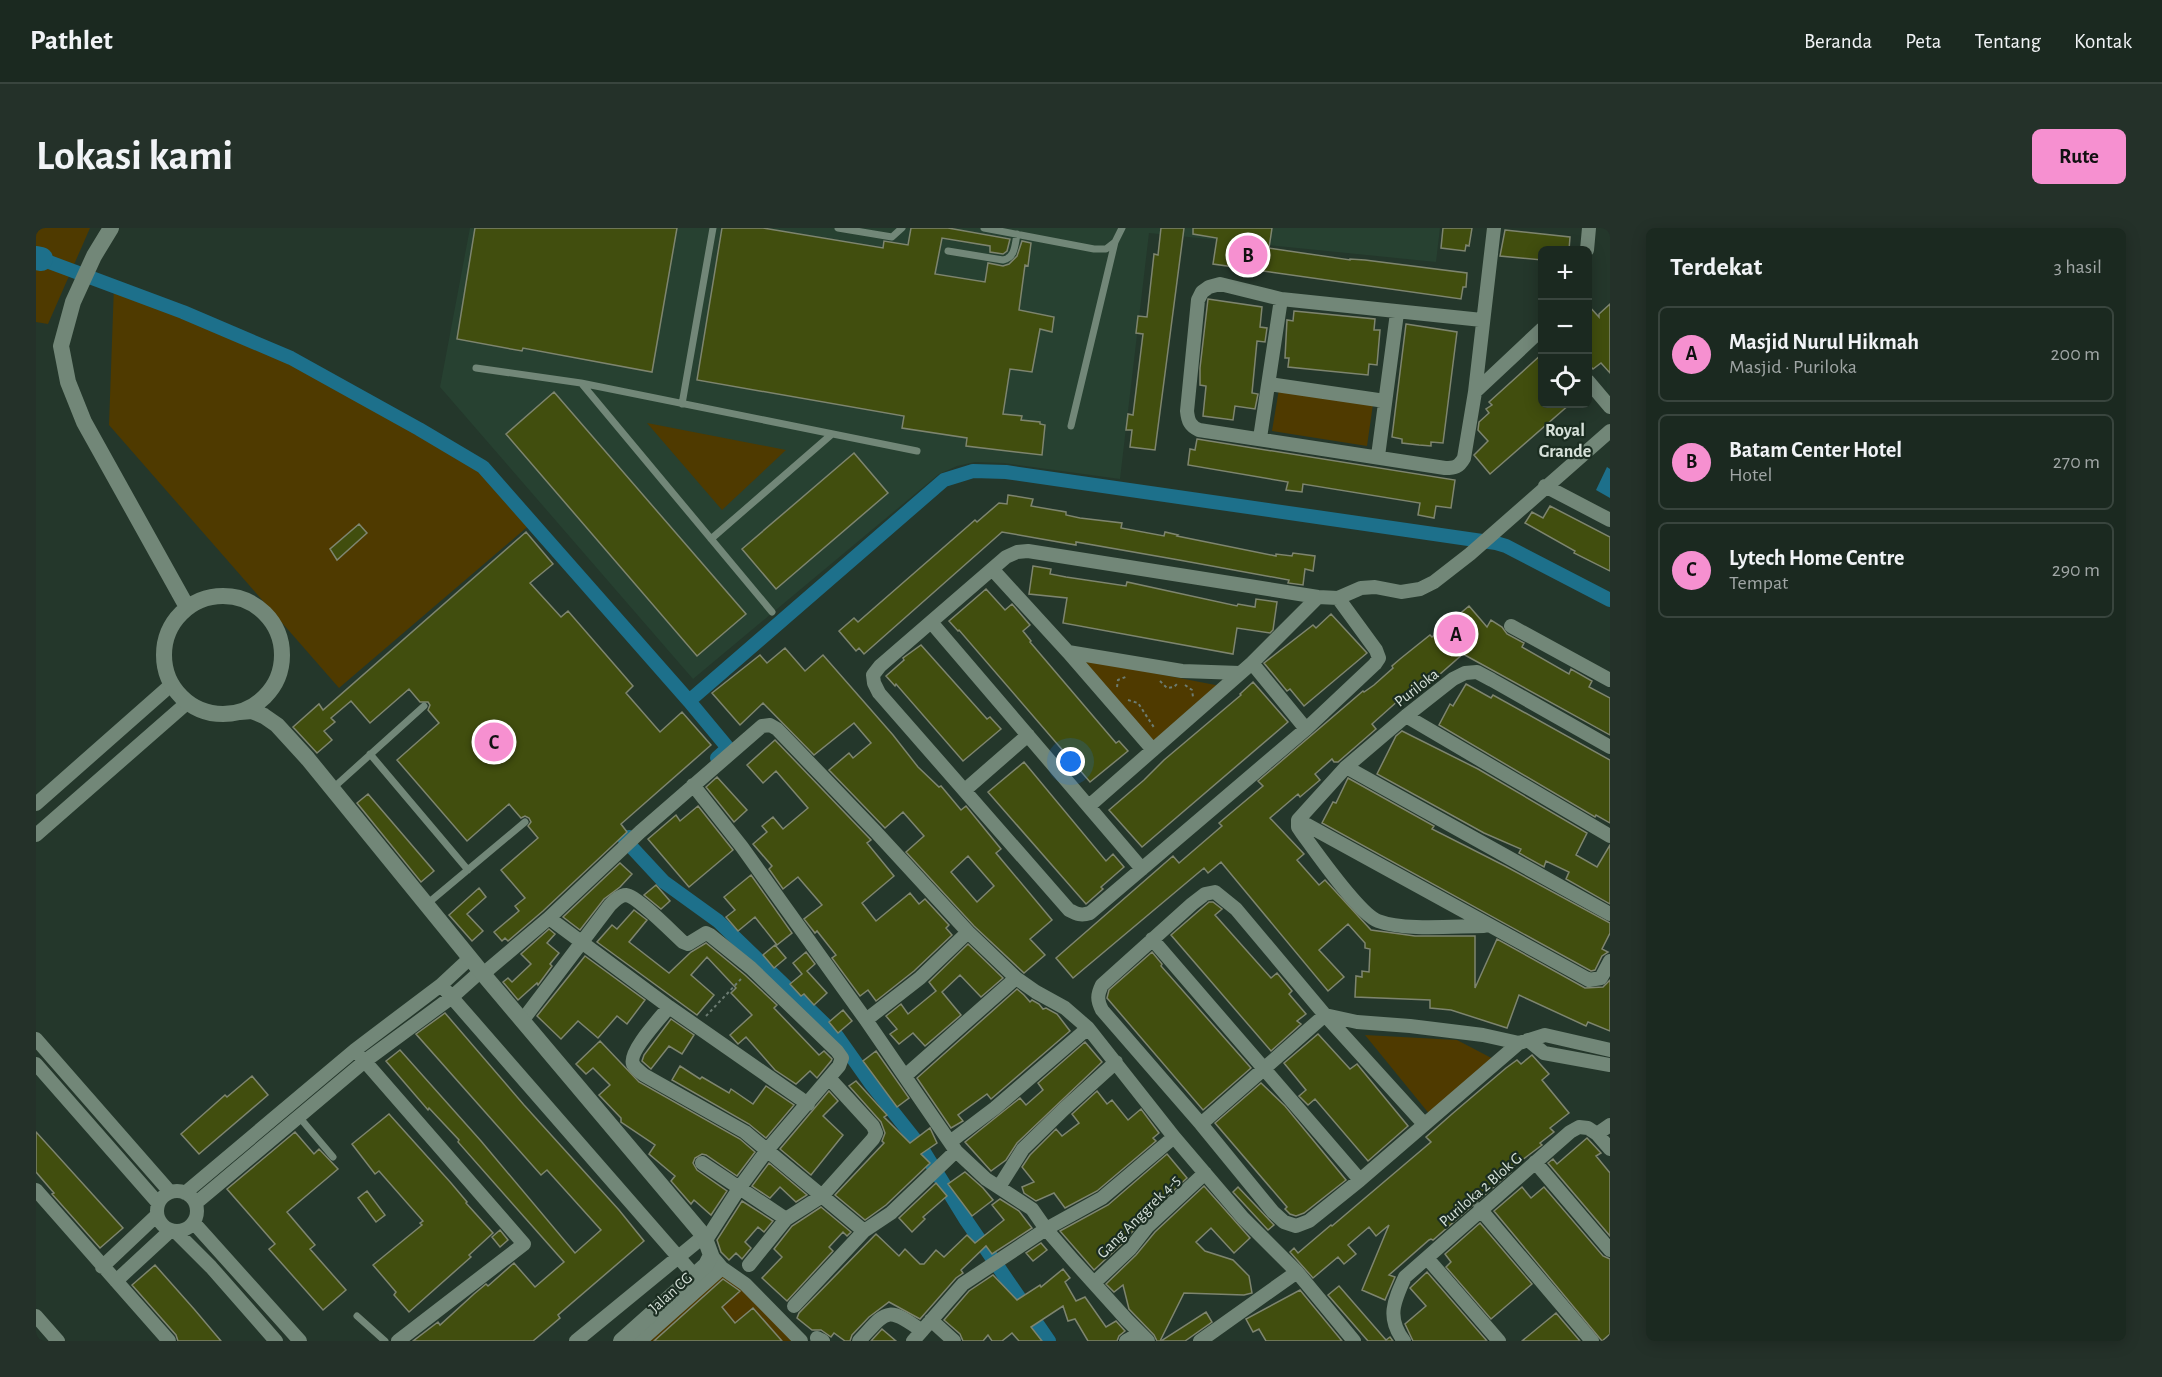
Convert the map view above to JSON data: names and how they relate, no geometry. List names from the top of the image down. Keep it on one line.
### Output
{"streets":{"street":["Puriloka","Puriloka 2 Blok G","Gang Anggrek 4-5","Jalan CG"]},"districts":["Royal Grande"],"page":{"header":"Pathlet","nav":["Beranda","Peta","Tentang","Kontak"],"buttons":"Rute","title":"Lokasi kami","heading":["Terdekat","3 hasil"],"pins":["B","A","C"],"map_buttons":["+","−"],"list":[{"mark":"A","name":"Masjid Nurul Hikmah","note":"Masjid · Puriloka","value":"200 m"},{"mark":"B","name":"Batam Center Hotel","note":"Hotel","value":"270 m"},{"mark":"C","name":"Lytech Home Centre","note":"Tempat","value":"290 m"}]}}
